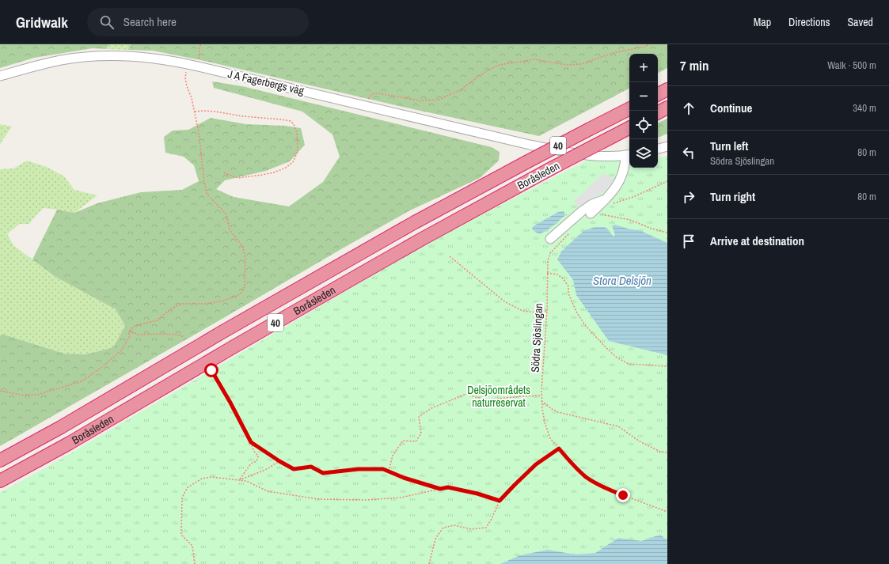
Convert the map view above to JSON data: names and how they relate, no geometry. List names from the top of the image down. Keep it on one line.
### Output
{"streets":{"highway":["40","Boråsleden"],"street":["J A Fagerbergs väg"],"path":["Södra Sjöslingan"]},"water":["Stora Delsjön"],"parks":["Delsjöområdets naturreservat"],"page":{"header":"Gridwalk","search":"Search here","nav":["Map","Directions","Saved"],"heading":["7 min","Walk · 500 m"],"map_buttons":["+","−"],"list":[["Continue","340 m"],["Turn left","Södra Sjöslingan","80 m"],["Turn right","80 m"],"Arrive at destination"]}}
